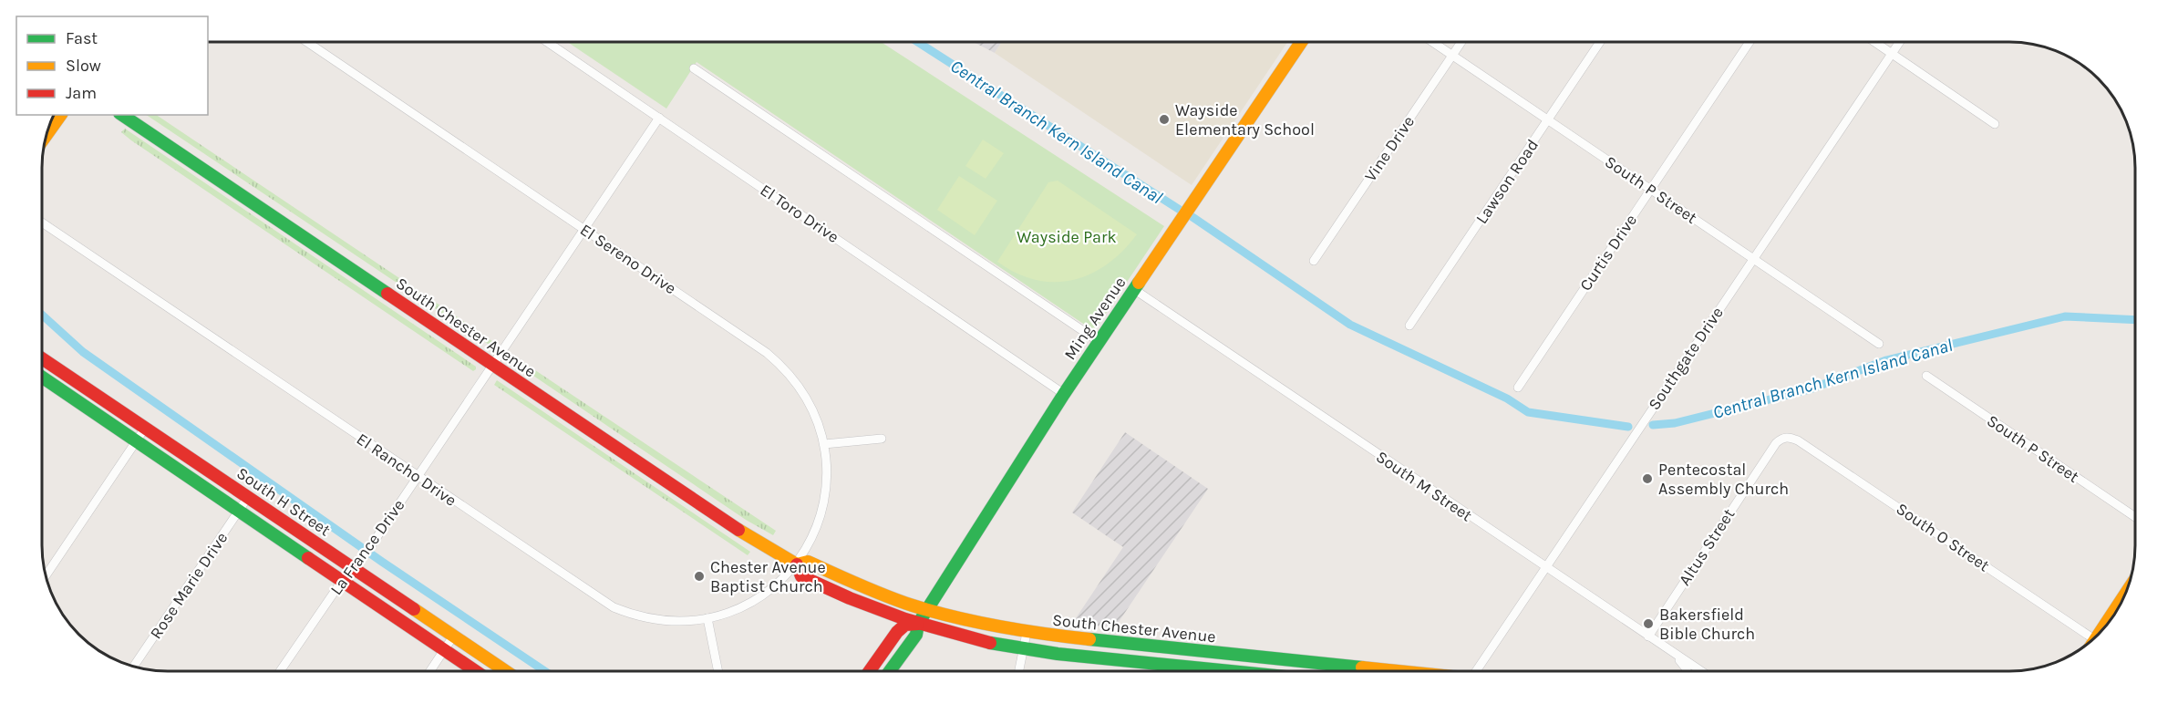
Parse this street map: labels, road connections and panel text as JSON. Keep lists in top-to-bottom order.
{
  "streets": {
    "main road": ["Ming Avenue", "South Chester Avenue", "South H Street"],
    "street": [
      "Vine Drive",
      "Lawson Road",
      "South P Street",
      "El Toro Drive",
      "Curtis Drive",
      "El Sereno Drive",
      "Southgate Drive",
      "El Rancho Drive",
      "South M Street",
      "South O Street",
      "La France Drive",
      "Altus Street",
      "Rose Marie Drive"
    ]
  },
  "crossings": [
    ["Vine Drive", "South P Street"],
    ["Lawson Road", "South P Street"],
    ["South P Street", "Curtis Drive"],
    ["South P Street", "Southgate Drive"],
    ["El Toro Drive", "Ming Avenue"],
    ["El Toro Drive", "La France Drive"],
    ["El Sereno Drive", "South Chester Avenue"],
    ["El Sereno Drive", "El Rancho Drive"],
    ["El Sereno Drive", "La France Drive"],
    ["Ming Avenue", "South Chester Avenue"],
    ["Ming Avenue", "South M Street"],
    ["South Chester Avenue", "El Rancho Drive"],
    ["South Chester Avenue", "La France Drive"],
    ["Southgate Drive", "South M Street"],
    ["El Rancho Drive", "La France Drive"],
    ["South M Street", "Altus Street"],
    ["South H Street", "La France Drive"],
    ["South H Street", "Rose Marie Drive"],
    ["South O Street", "Altus Street"]
  ],
  "water": ["Central Branch Kern Island Canal"],
  "parks": ["Wayside Park"],
  "places": [
    "Wayside Elementary School",
    "Pentecostal Assembly Church",
    "Chester Avenue Baptist Church",
    "Bakersfield Bible Church"
  ],
  "legend": ["Fast", "Slow", "Jam"]
}
